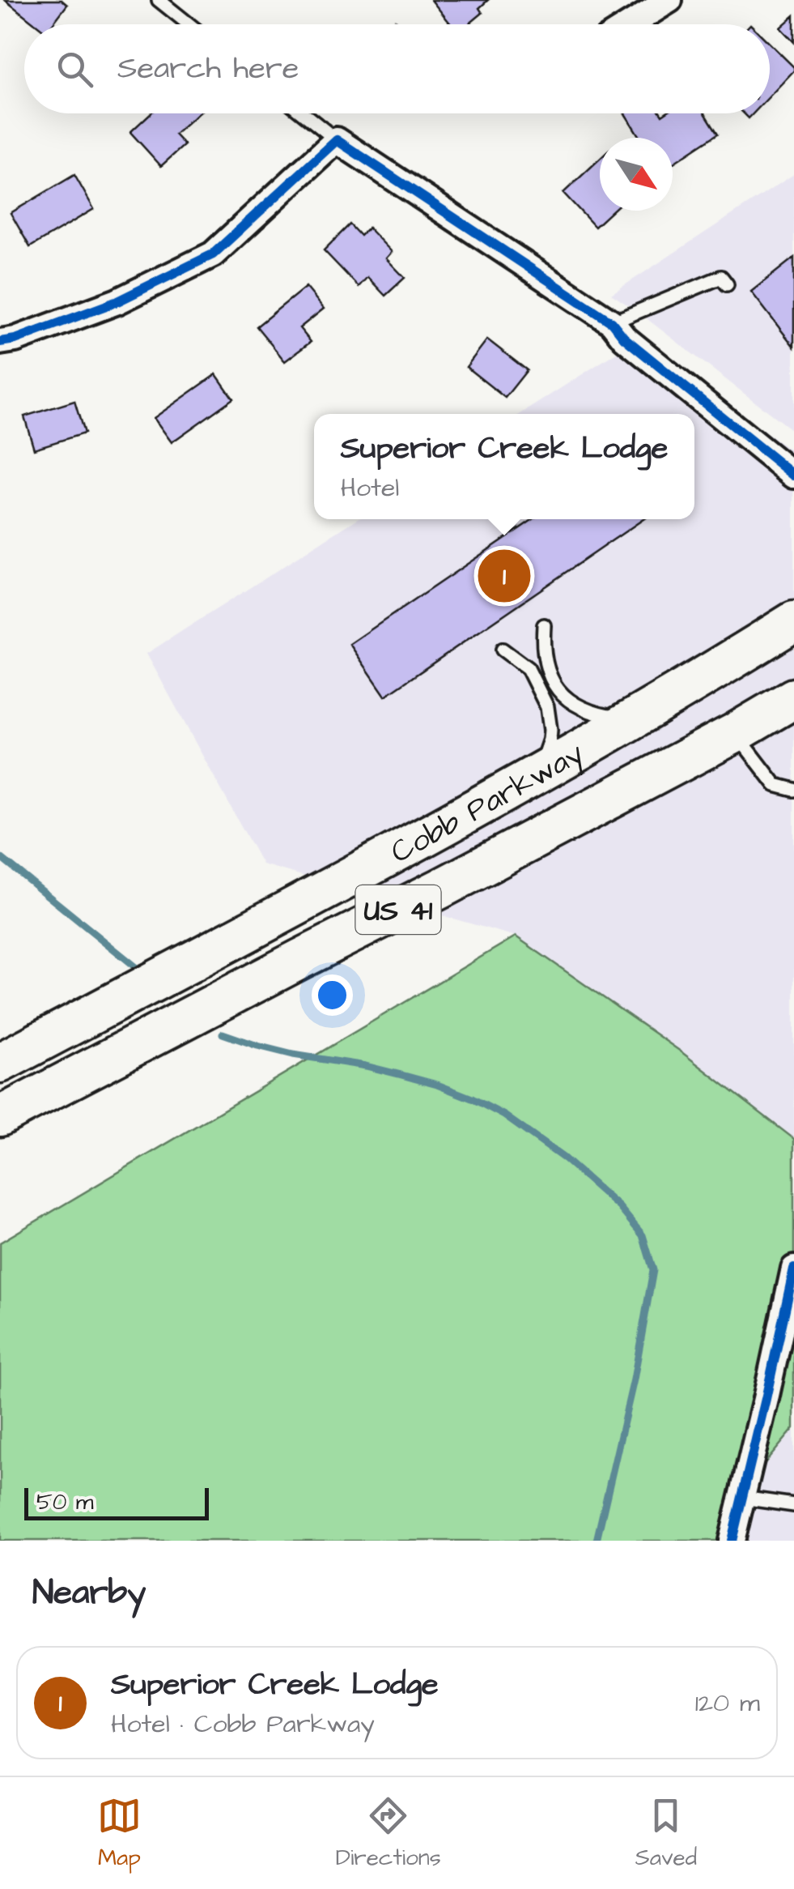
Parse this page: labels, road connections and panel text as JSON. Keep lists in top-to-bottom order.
{
  "streets": {
    "main road": ["Cobb Parkway", "US 41"]
  },
  "scale_bar": "50 m",
  "north": "bottom right",
  "page": {
    "search": "Search here",
    "popup": ["Superior Creek Lodge", "Hotel"],
    "pins": "1",
    "scale": "50 m",
    "heading": "Nearby",
    "list": [
      {
        "mark": "1",
        "name": "Superior Creek Lodge",
        "note": "Hotel · Cobb Parkway",
        "value": "120 m"
      }
    ],
    "nav": ["Map", "Directions", "Saved"]
  }
}
